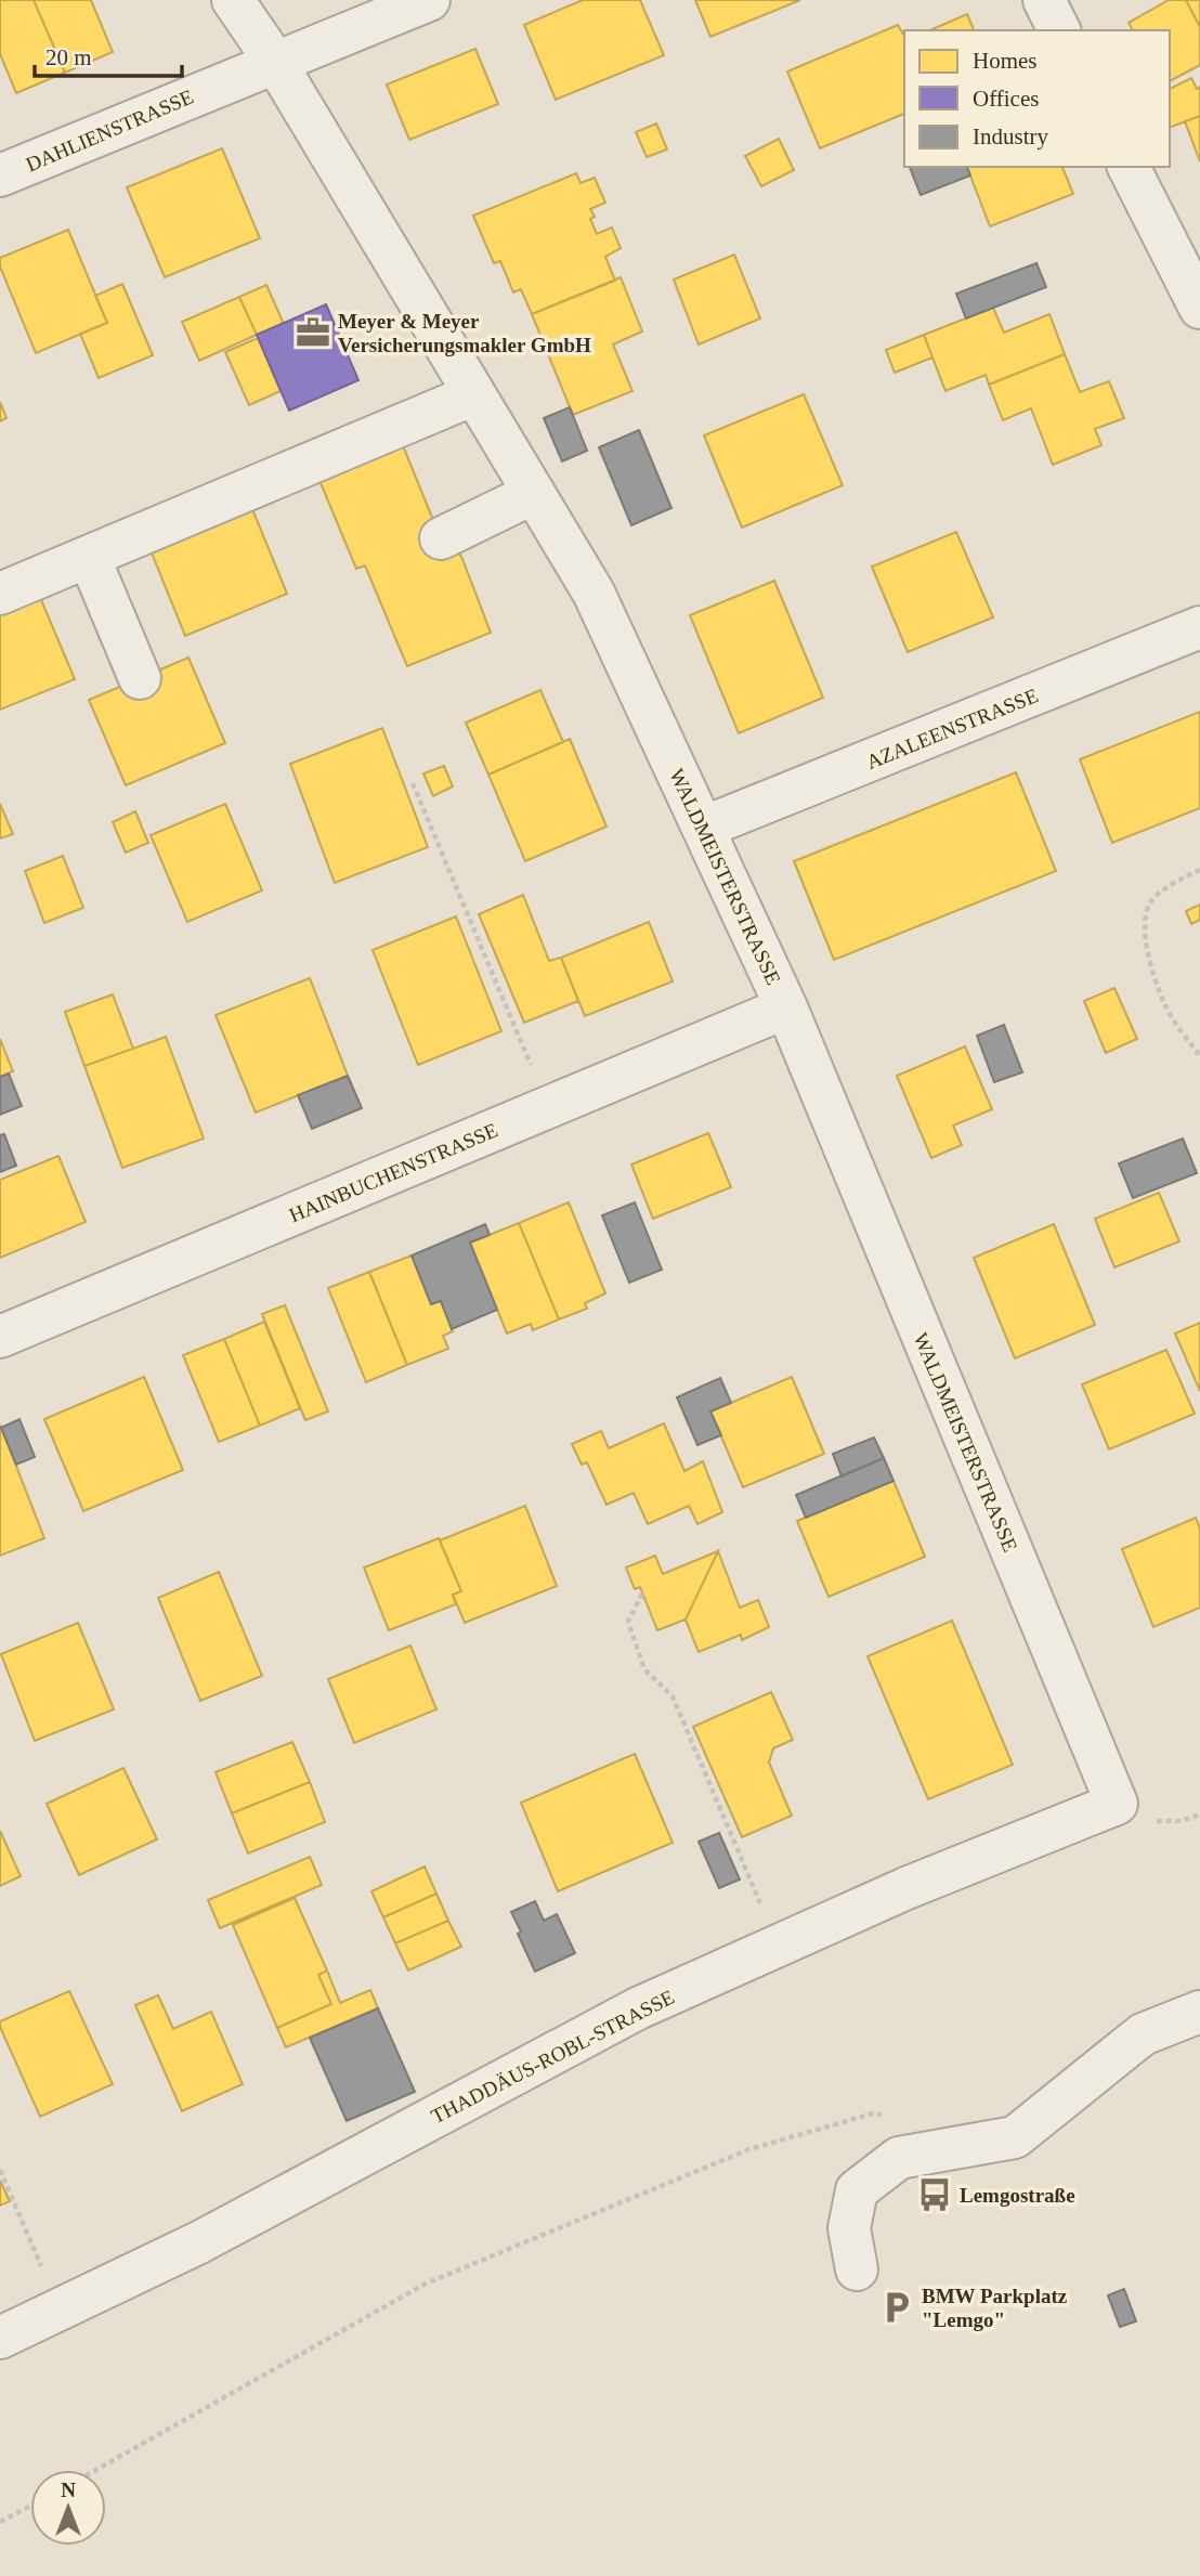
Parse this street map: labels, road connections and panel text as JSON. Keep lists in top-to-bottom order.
{
  "streets": {
    "street": [
      "DAHLIENSTRASSE",
      "AZALEENSTRASSE",
      "WALDMEISTERSTRASSE",
      "HAINBUCHENSTRASSE",
      "THADDÄUS-ROBL-STRASSE"
    ]
  },
  "crossings": [
    ["DAHLIENSTRASSE", "WALDMEISTERSTRASSE"],
    ["AZALEENSTRASSE", "WALDMEISTERSTRASSE"],
    ["WALDMEISTERSTRASSE", "HAINBUCHENSTRASSE"],
    ["WALDMEISTERSTRASSE", "THADDÄUS-ROBL-STRASSE"]
  ],
  "places": {
    "office": ["Meyer & Meyer Versicherungsmakler GmbH"],
    "bus stop": ["Lemgostraße"],
    "parking": ["BMW Parkplatz \"Lemgo\""]
  },
  "legend": ["Homes", "Offices", "Industry"],
  "scale_bar": "20 m",
  "north": "top"
}
